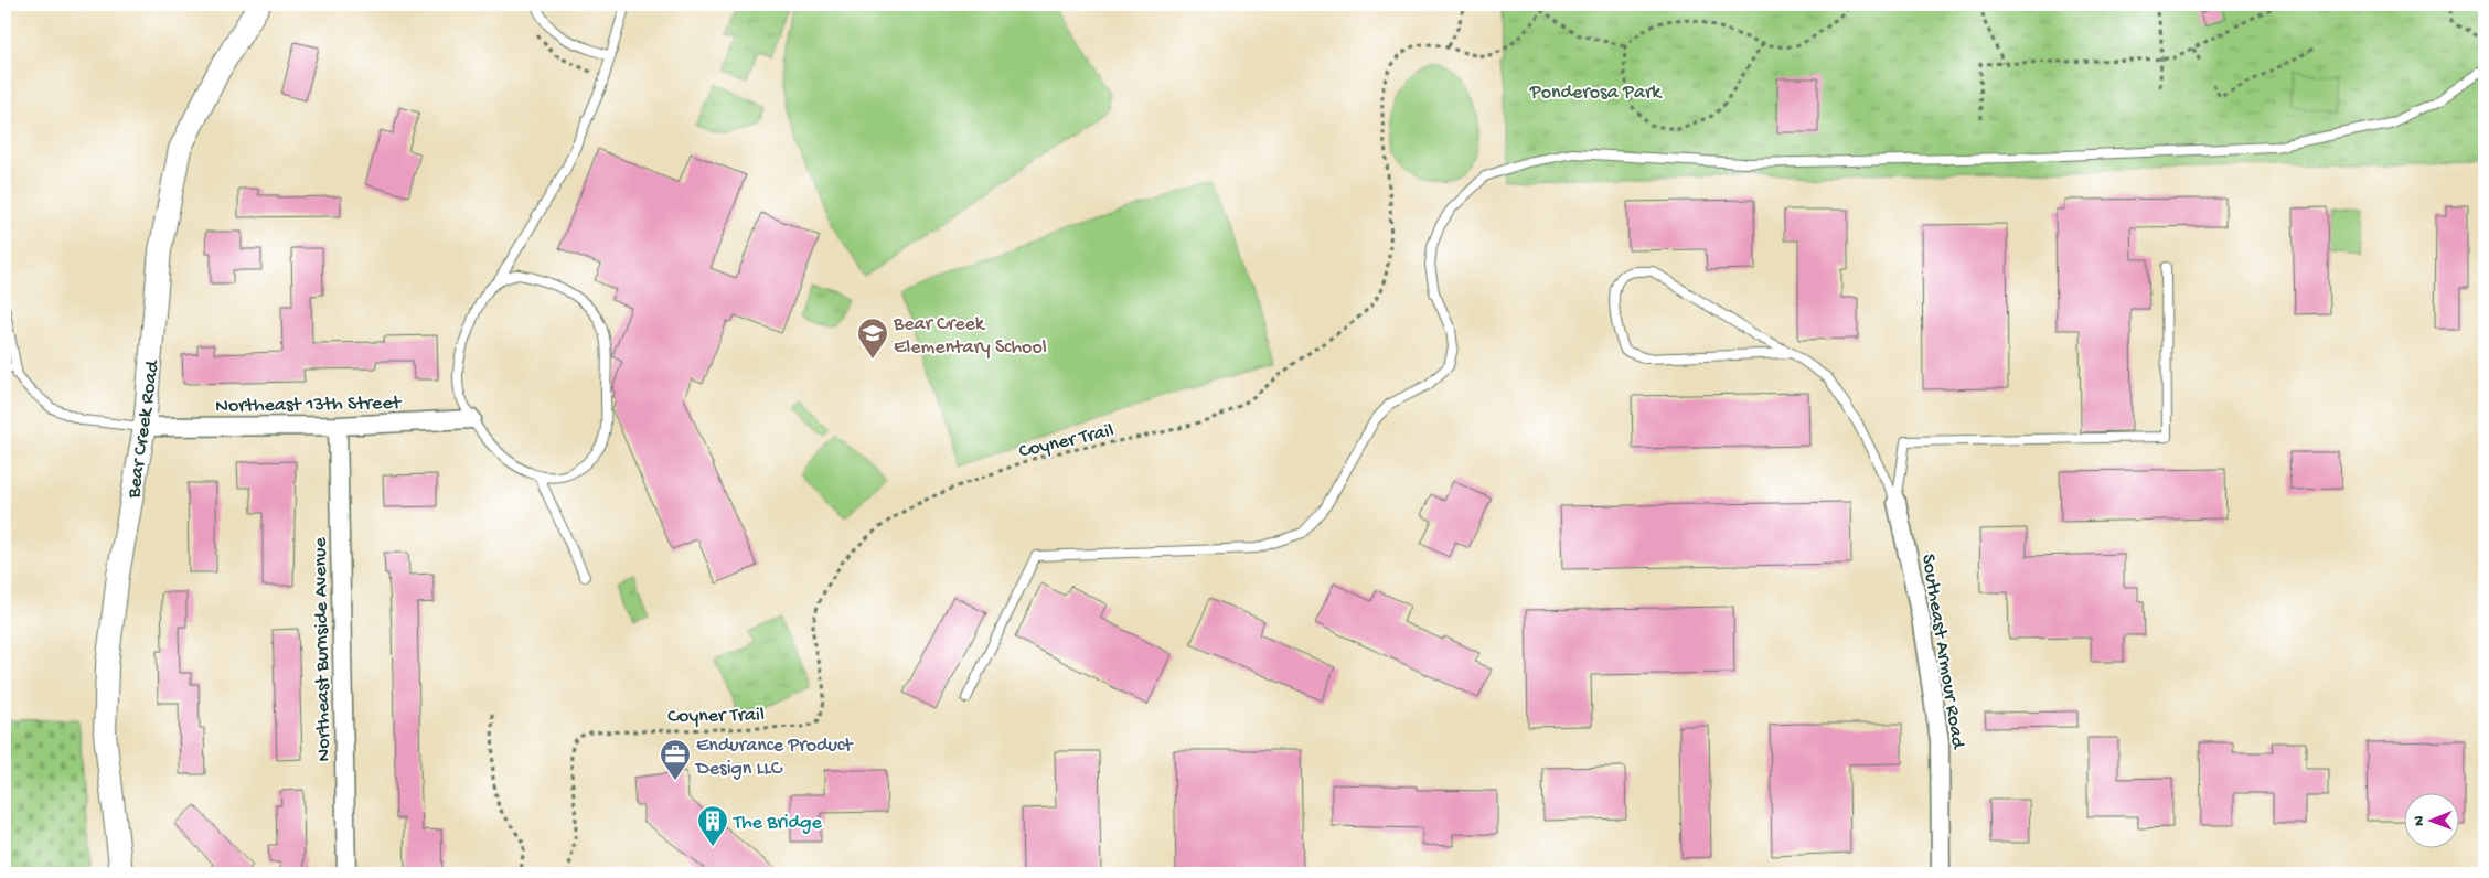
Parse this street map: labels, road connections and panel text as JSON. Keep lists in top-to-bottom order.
{
  "streets": {
    "street": [
      "Northeast 13th Street",
      "Bear Creek Road",
      "Northeast Burnside Avenue",
      "Southeast Armour Road"
    ],
    "path": ["Coyner Trail"]
  },
  "crossings": [
    ["Northeast 13th Street", "Bear Creek Road"],
    ["Northeast 13th Street", "Northeast Burnside Avenue"]
  ],
  "parks": ["Ponderosa Park"],
  "places": {
    "school or university": ["Bear Creek Elementary School"],
    "office": ["Endurance Product Design LLC"],
    "building": ["The Bridge"]
  },
  "north": "left"
}
